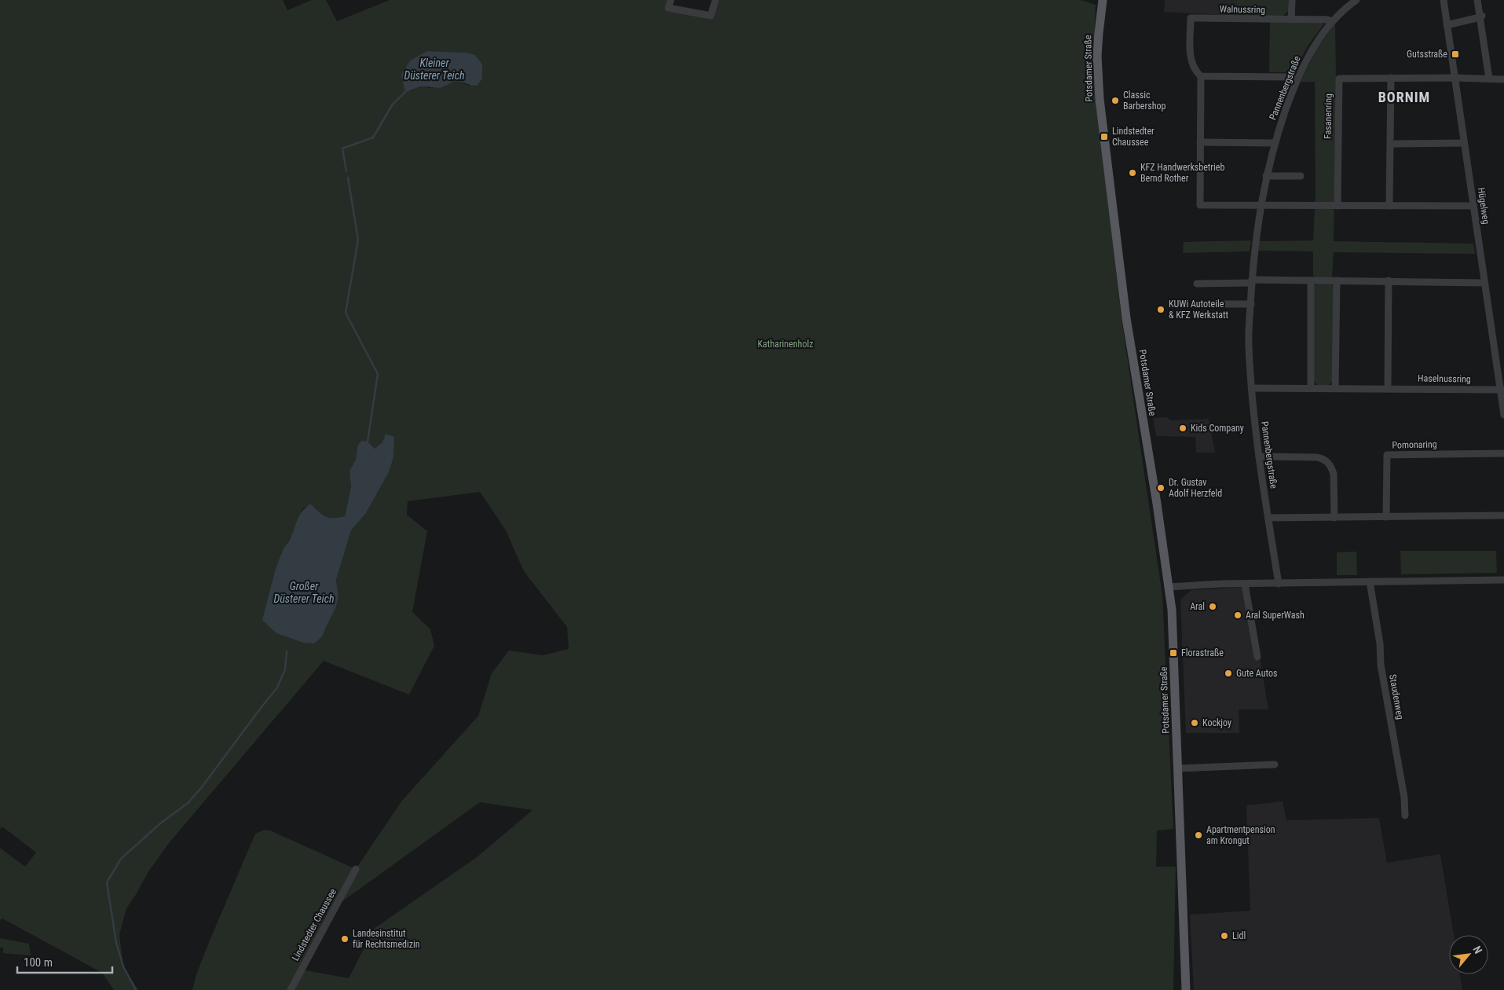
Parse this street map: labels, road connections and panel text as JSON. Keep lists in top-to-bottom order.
{
  "streets": {
    "main road": ["Potsdamer Straße"],
    "street": [
      "Walnussring",
      "Pannenbergstraße",
      "Fasanenring",
      "Hügelweg",
      "Haselnussring",
      "Pomonaring",
      "Staudenweg",
      "Lindstedter Chaussee"
    ]
  },
  "crossings": [
    ["Walnussring", "Pannenbergstraße"],
    ["Pannenbergstraße", "Haselnussring"],
    ["Fasanenring", "Hügelweg"],
    ["Hügelweg", "Haselnussring"]
  ],
  "districts": ["BORNIM"],
  "water": ["Kleiner Düsterer Teich", "Großer Düsterer Teich"],
  "parks": ["Katharinenholz"],
  "places": {
    "transit": ["Gutsstraße", "Lindstedter Chaussee", "Florastraße"],
    "other": [
      "Classic Barbershop",
      "KFZ Handwerksbetrieb Bernd Rother",
      "KUWi Autoteile & KFZ Werkstatt",
      "Kids Company",
      "Dr. Gustav Adolf Herzfeld",
      "Aral",
      "Aral SuperWash",
      "Gute Autos",
      "Kockjoy",
      "Apartmentpension am Krongut",
      "Lidl",
      "Landesinstitut für Rechtsmedizin"
    ]
  },
  "scale_bar": "100 m",
  "north": "top right"
}
